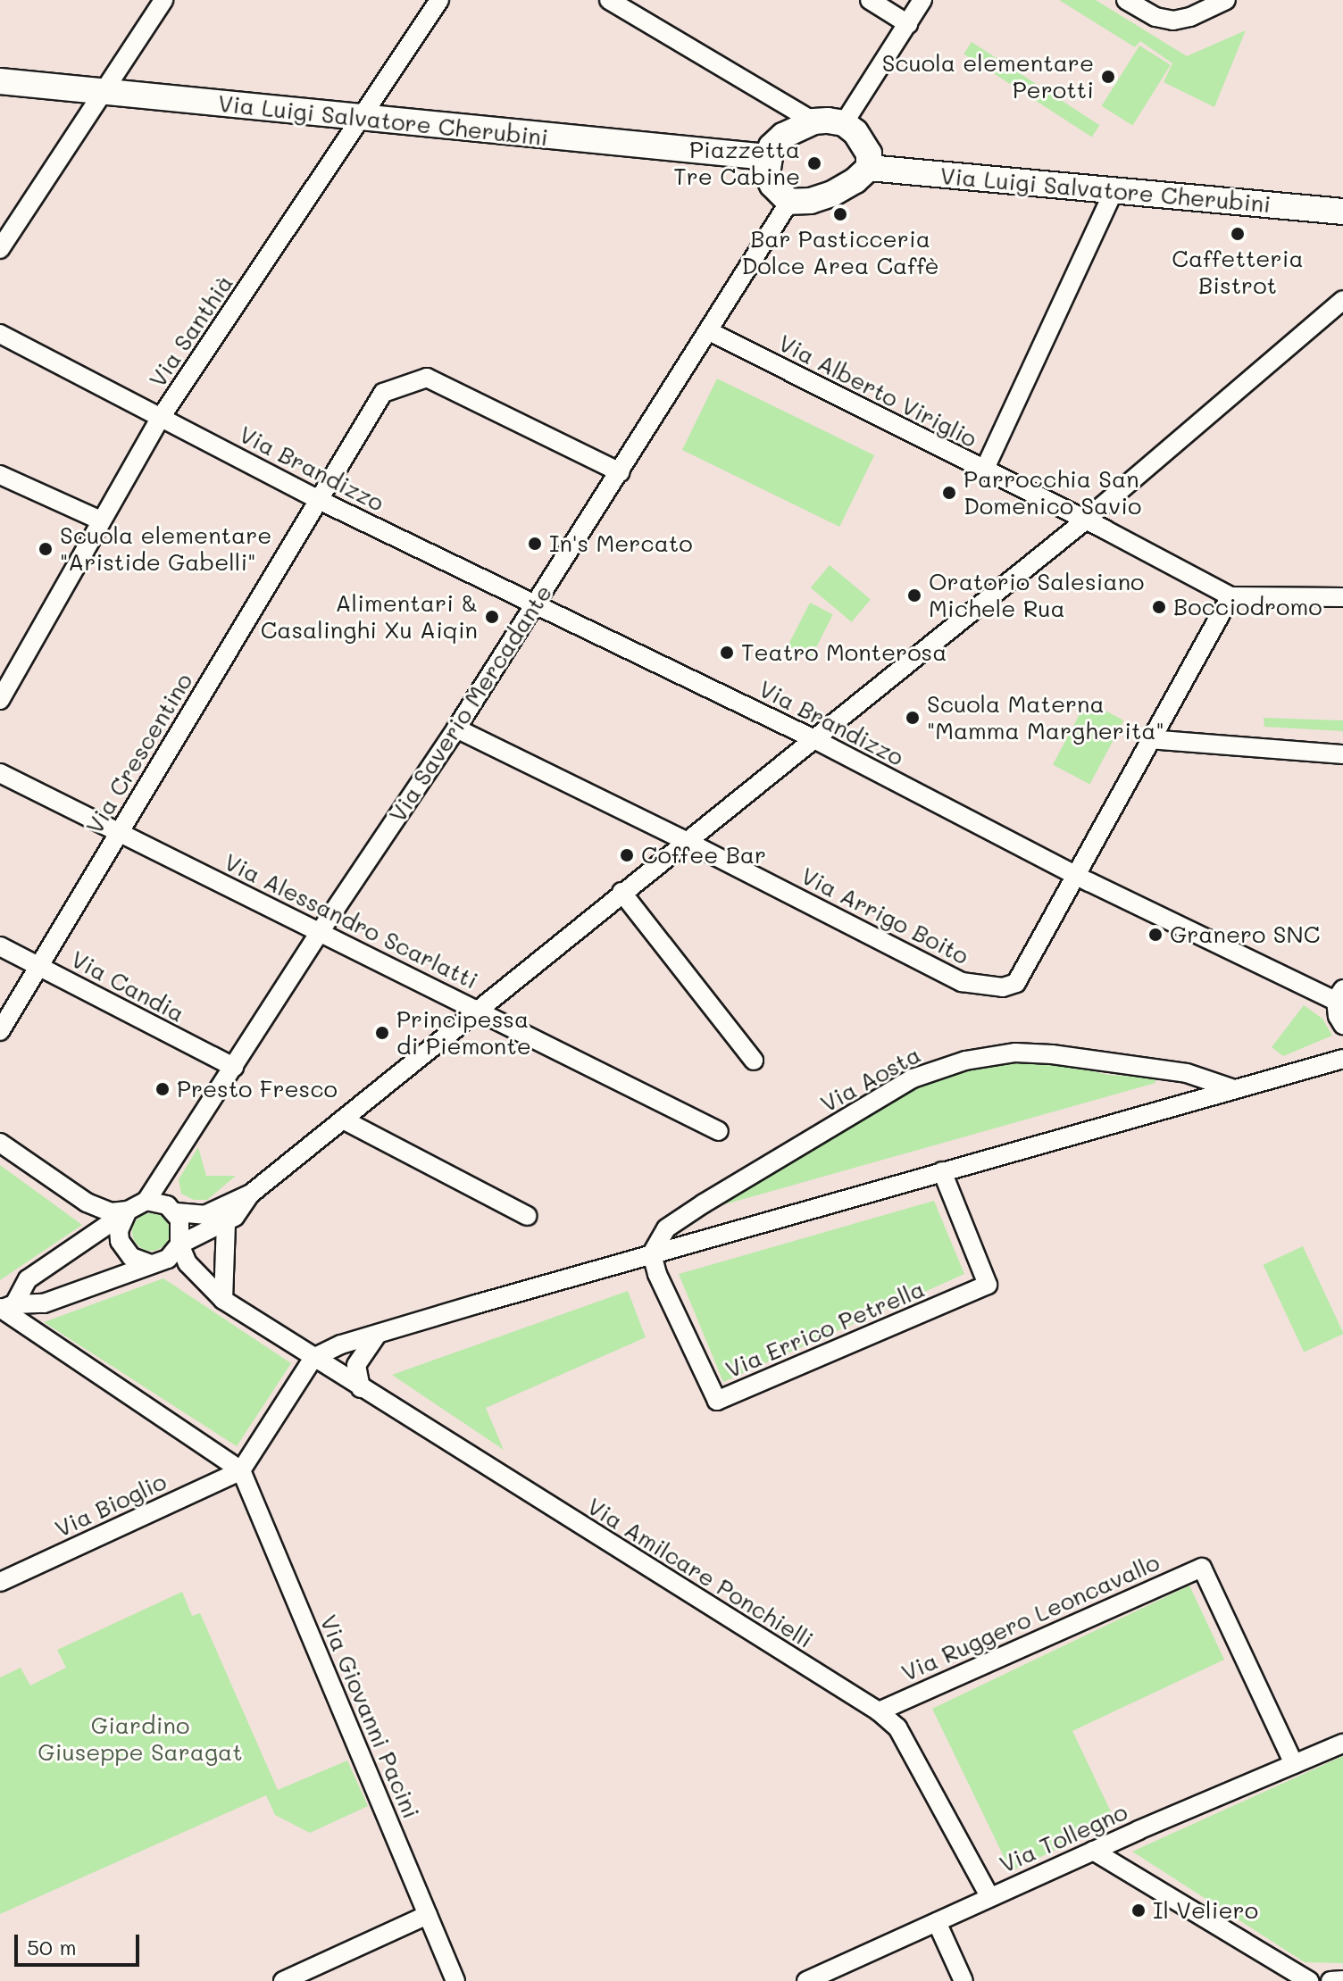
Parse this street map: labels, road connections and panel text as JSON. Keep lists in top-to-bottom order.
{
  "streets": {
    "street": [
      "Via Luigi Salvatore Cherubini",
      "Via Santhià",
      "Via Alberto Viriglio",
      "Via Brandizzo",
      "Via Saverio Mercadante",
      "Via Crescentino",
      "Via Arrigo Boito",
      "Via Alessandro Scarlatti",
      "Via Candia",
      "Via Aosta",
      "Via Errico Petrella",
      "Via Bioglio",
      "Via Amilcare Ponchielli",
      "Via Ruggero Leoncavallo",
      "Via Giovanni Pacini",
      "Via Tollegno"
    ]
  },
  "crossings": [
    ["Via Luigi Salvatore Cherubini", "Via Santhià"],
    ["Via Luigi Salvatore Cherubini", "Via Saverio Mercadante"],
    ["Via Santhià", "Via Brandizzo"],
    ["Via Alberto Viriglio", "Via Saverio Mercadante"],
    ["Via Alberto Viriglio", "Via Arrigo Boito"],
    ["Via Brandizzo", "Via Saverio Mercadante"],
    ["Via Brandizzo", "Via Crescentino"],
    ["Via Brandizzo", "Via Arrigo Boito"],
    ["Via Saverio Mercadante", "Via Crescentino"],
    ["Via Saverio Mercadante", "Via Arrigo Boito"],
    ["Via Saverio Mercadante", "Via Alessandro Scarlatti"],
    ["Via Saverio Mercadante", "Via Candia"],
    ["Via Saverio Mercadante", "Via Amilcare Ponchielli"],
    ["Via Crescentino", "Via Alessandro Scarlatti"],
    ["Via Crescentino", "Via Candia"],
    ["Via Aosta", "Via Errico Petrella"],
    ["Via Bioglio", "Via Giovanni Pacini"],
    ["Via Amilcare Ponchielli", "Via Ruggero Leoncavallo"],
    ["Via Amilcare Ponchielli", "Via Tollegno"],
    ["Via Ruggero Leoncavallo", "Via Tollegno"]
  ],
  "parks": ["Giardino Giuseppe Saragat"],
  "places": [
    "Scuola elementare Perotti",
    "Piazzetta Tre Cabine",
    "Bar Pasticceria Dolce Area Caffè",
    "Caffetteria Bistrot",
    "Parrocchia San Domenico Savio",
    "In's Mercato",
    "Scuola elementare \"Aristide Gabelli\"",
    "Oratorio Salesiano Michele Rua",
    "Bocciodromo",
    "Alimentari & Casalinghi Xu Aiqin",
    "Teatro Monterosa",
    "Scuola Materna \"Mamma Margherita\"",
    "Coffee Bar",
    "Granero SNC",
    "Principessa di Piemonte",
    "Presto Fresco",
    "Il Veliero"
  ],
  "scale_bar": "50 m"
}
